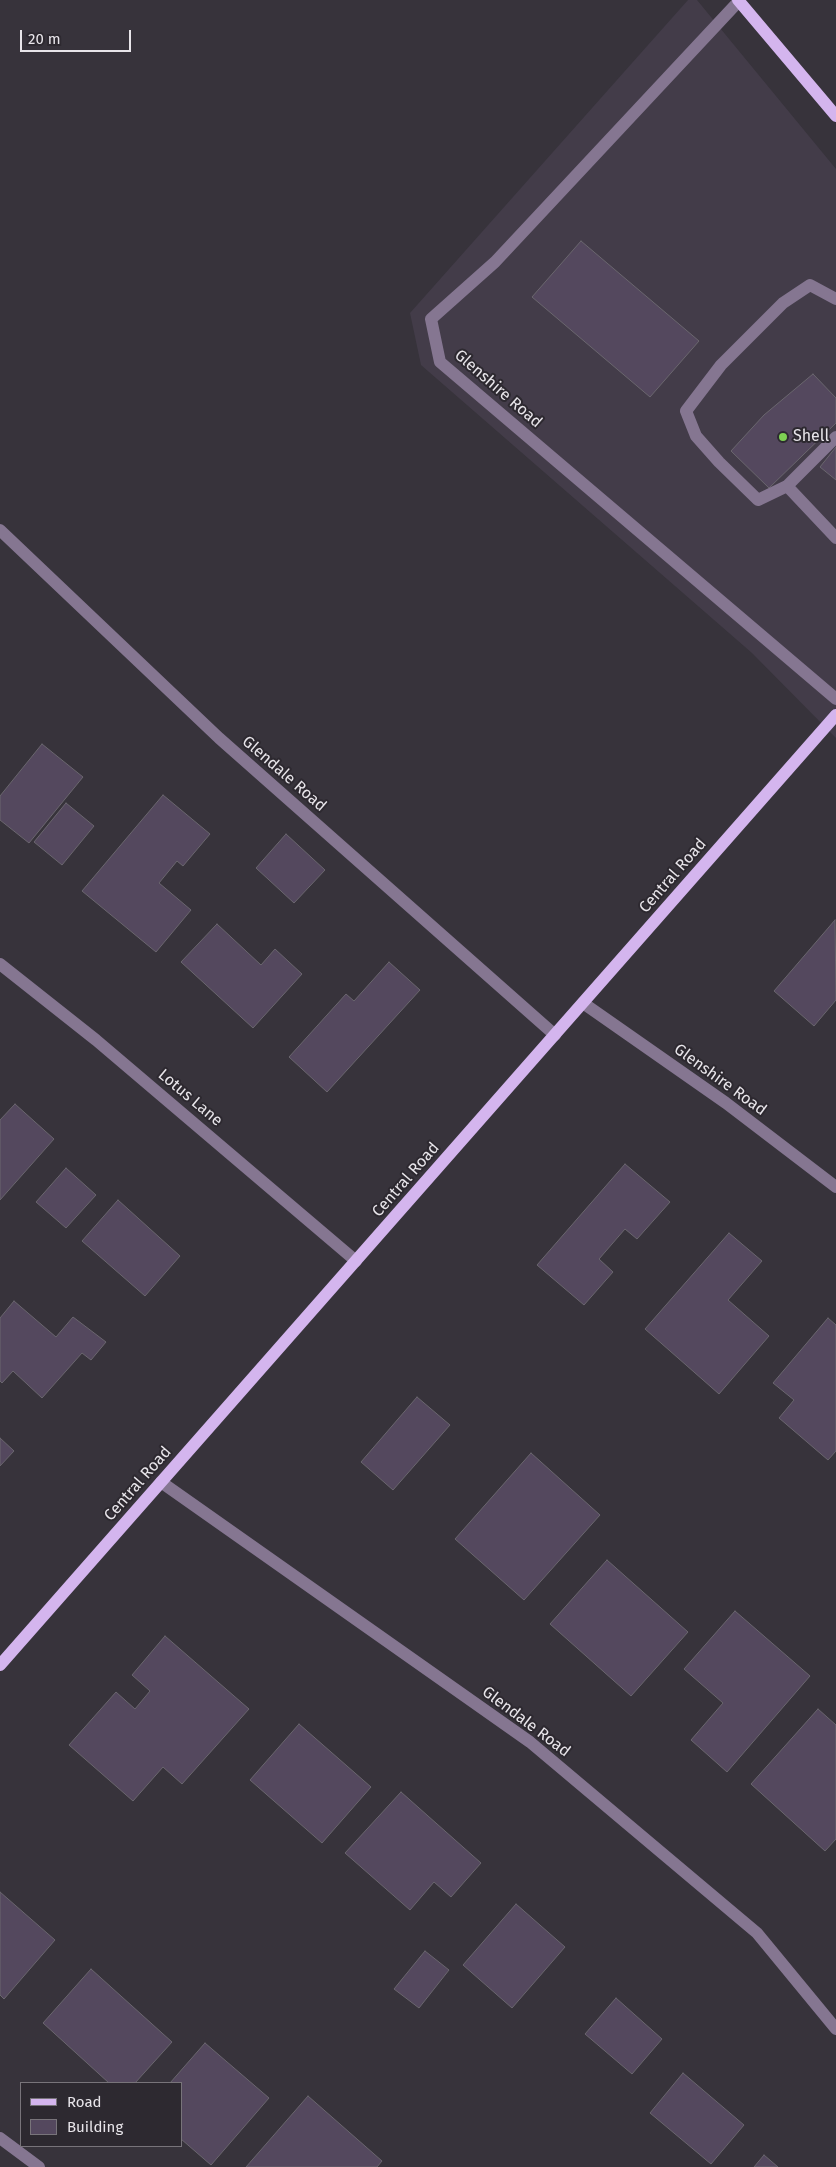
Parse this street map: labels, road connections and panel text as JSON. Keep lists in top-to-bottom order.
{
  "streets": {
    "main road": ["Central Road"],
    "street": ["Glenshire Road", "Glendale Road", "Lotus Lane"]
  },
  "crossings": [
    ["Glenshire Road", "Central Road"],
    ["Glendale Road", "Central Road"],
    ["Central Road", "Lotus Lane"]
  ],
  "places": ["Shell"],
  "legend": ["Road", "Building"],
  "scale_bar": "20 m"
}
